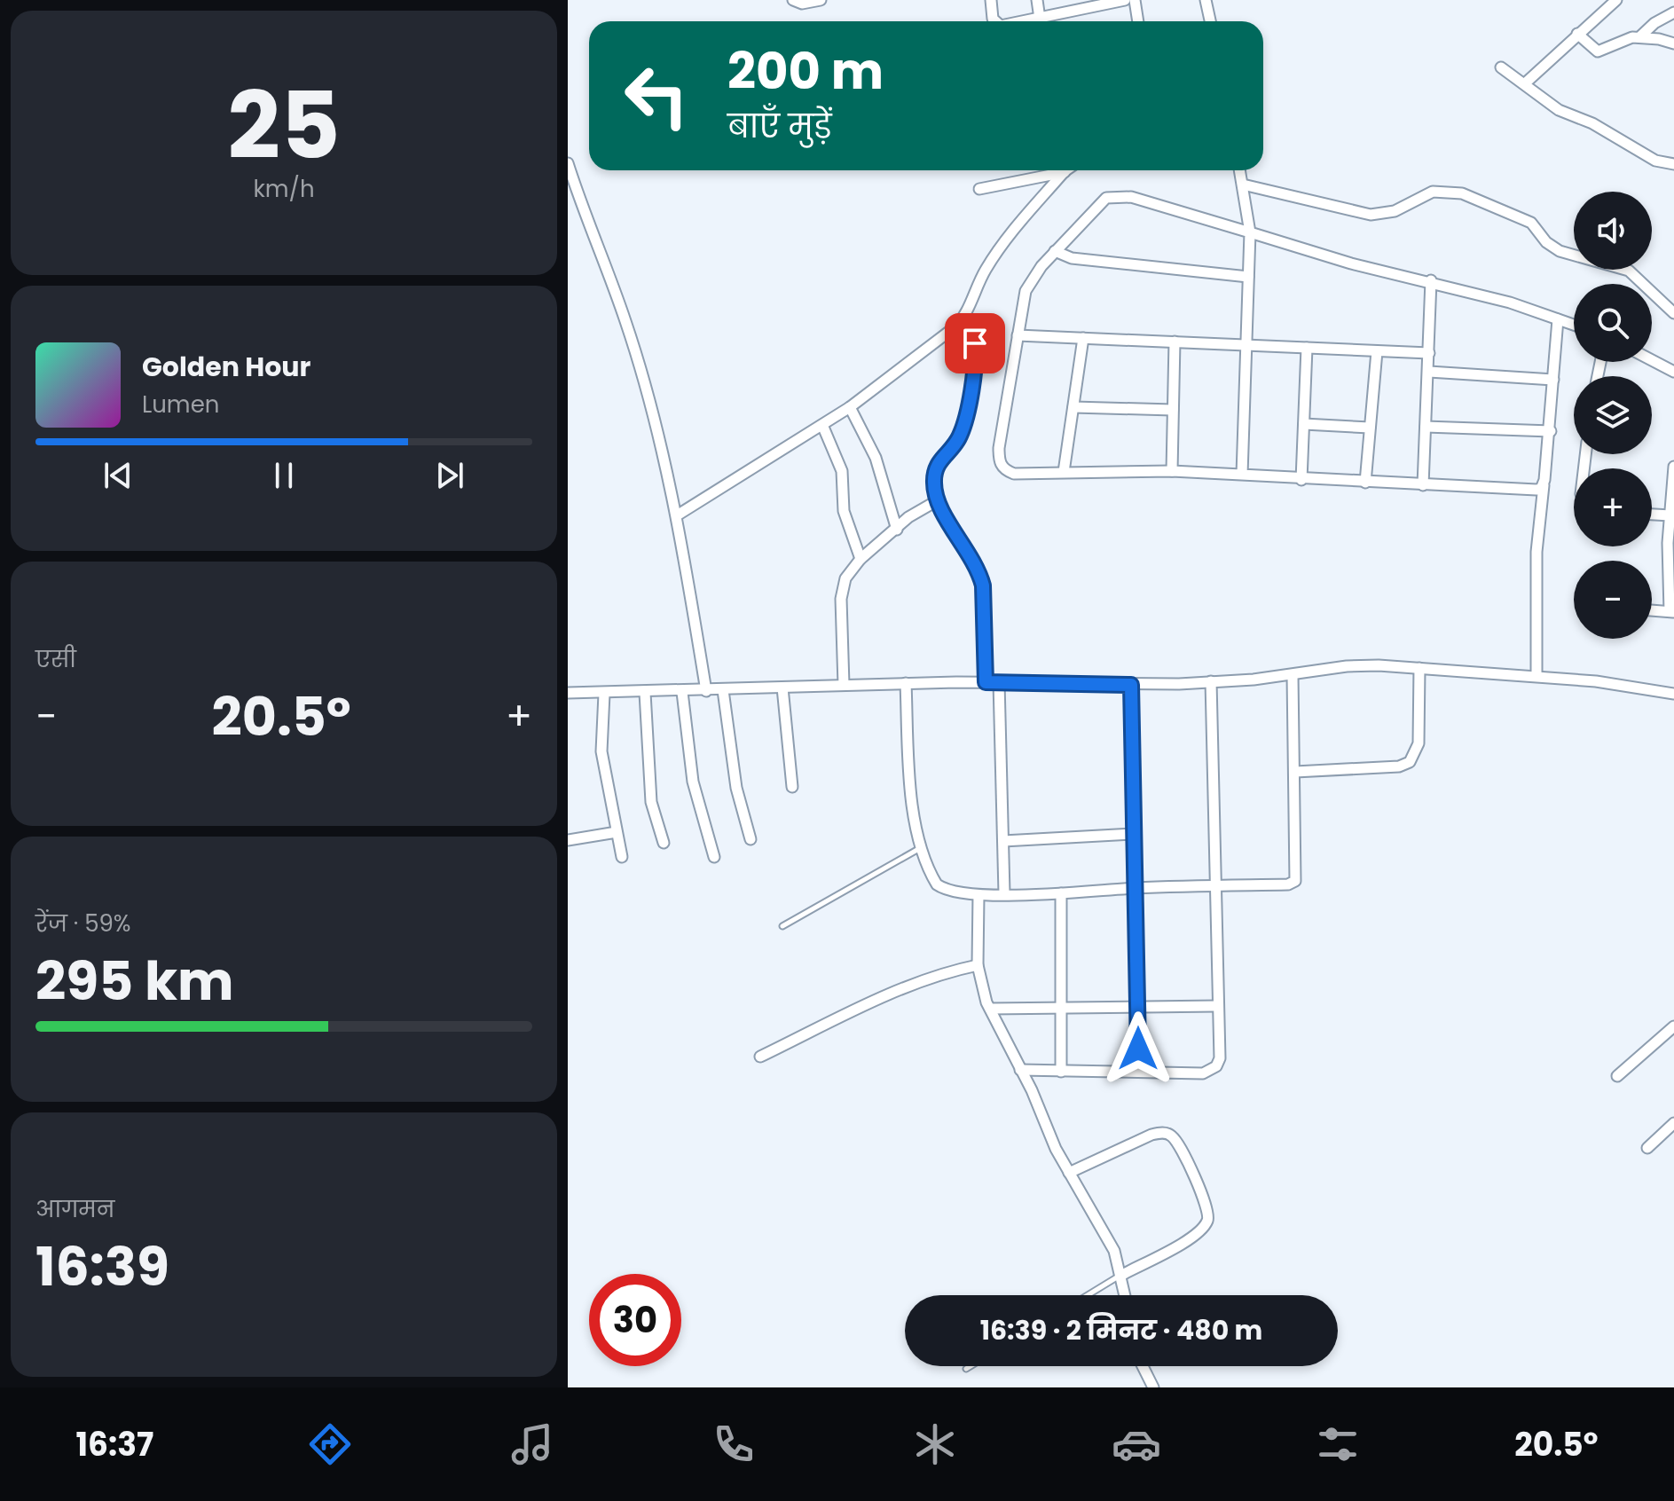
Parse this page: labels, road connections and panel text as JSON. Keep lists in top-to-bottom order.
{
  "page": {
    "tile": [
      ["25", "km/h"],
      "एसी",
      ["रेंज · 59%", "295 km"],
      ["आगमन", "16:39"]
    ],
    "turn": ["200 m", "बाएँ मुड़ें"],
    "map_buttons": ["+", "−"],
    "song": ["Golden Hour", "Lumen"],
    "heat": ["−", "20.5°", "+"],
    "limit": "30",
    "trip": "16:39 · 2 मिनट · 480 m",
    "tabs": ["16:37", "20.5°"]
  }
}
